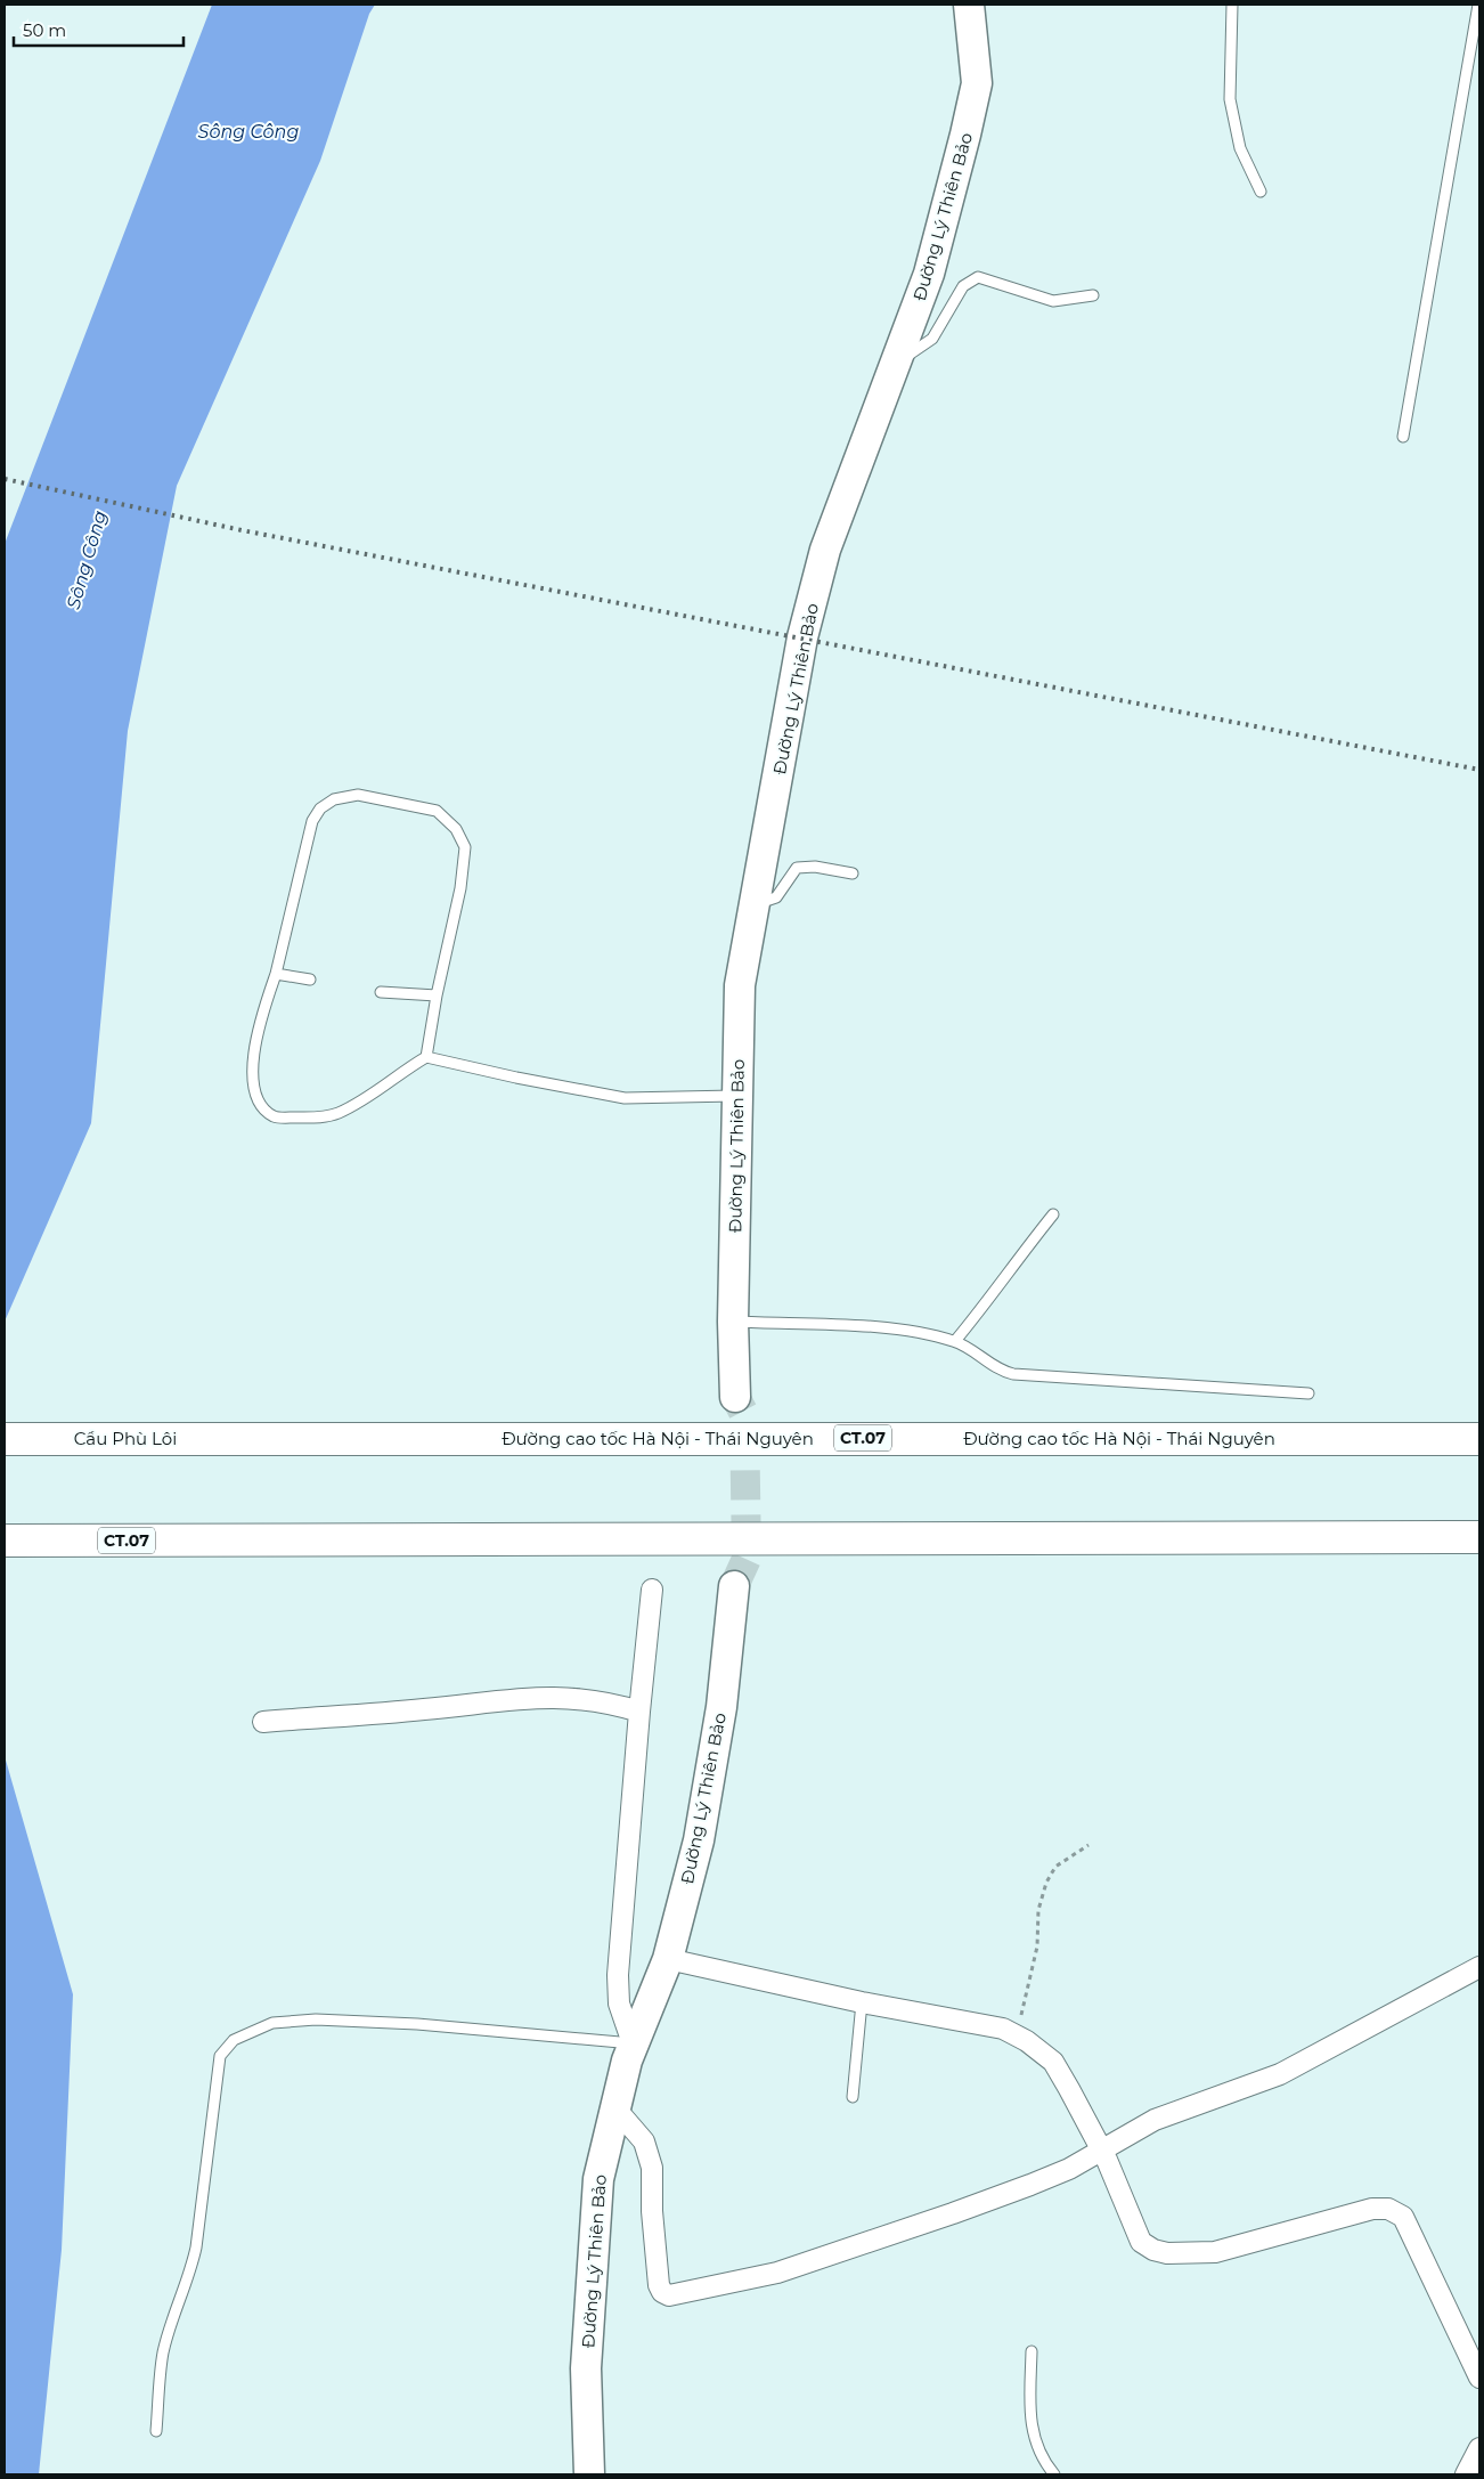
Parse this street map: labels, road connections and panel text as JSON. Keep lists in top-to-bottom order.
{
  "streets": {
    "highway": ["Cầu Phù Lôi", "Đường cao tốc Hà Nội - Thái Nguyên", "CT.07"],
    "main road": ["Đường Lý Thiên Bảo"]
  },
  "crossings": [
    ["Cầu Phù Lôi", "Đường cao tốc Hà Nội - Thái Nguyên"]
  ],
  "water": ["Sông Công"],
  "scale_bar": "50 m"
}
